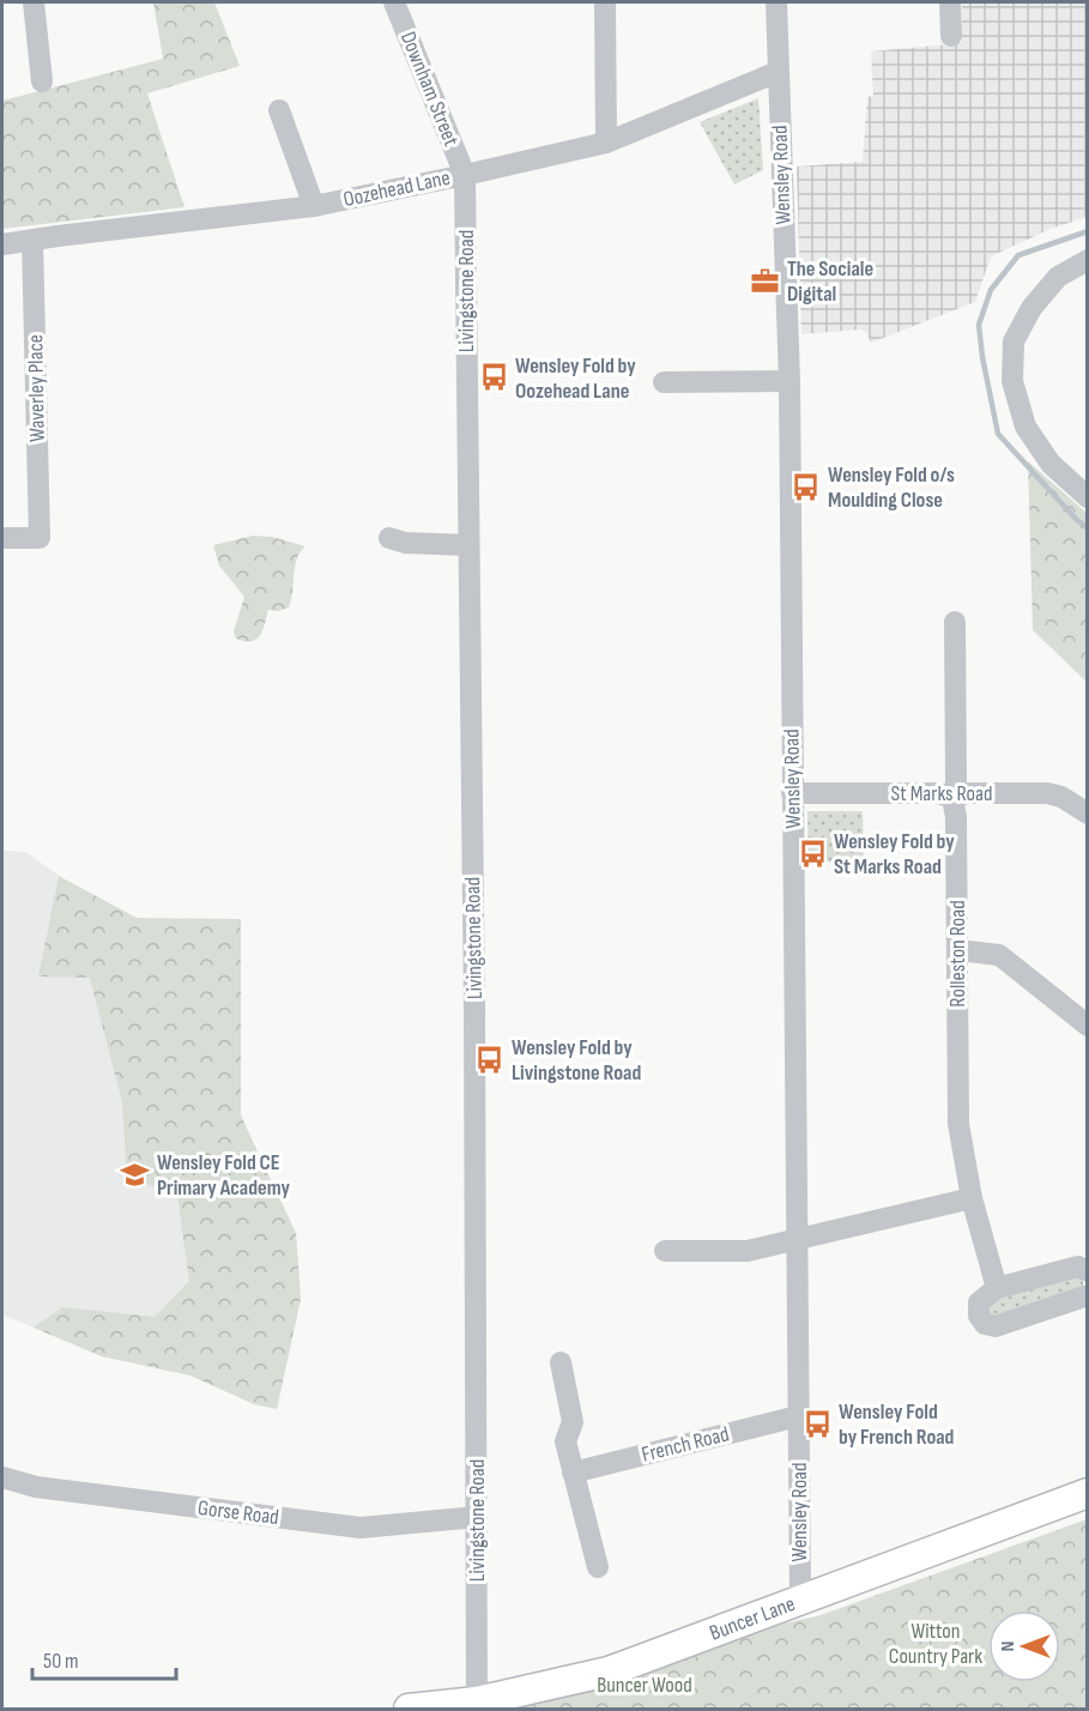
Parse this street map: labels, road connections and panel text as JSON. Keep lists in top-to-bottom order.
{
  "streets": {
    "main road": ["Buncer Lane"],
    "street": [
      "Downham Street",
      "Wensley Road",
      "Oozehead Lane",
      "Livingstone Road",
      "Waverley Place",
      "St Marks Road",
      "Rolleston Road",
      "French Road",
      "Gorse Road"
    ]
  },
  "crossings": [
    ["Downham Street", "Oozehead Lane"],
    ["Downham Street", "Livingstone Road"],
    ["Wensley Road", "Oozehead Lane"],
    ["Wensley Road", "St Marks Road"],
    ["Wensley Road", "French Road"],
    ["Wensley Road", "Buncer Lane"],
    ["Oozehead Lane", "Livingstone Road"],
    ["Oozehead Lane", "Waverley Place"],
    ["Livingstone Road", "Gorse Road"],
    ["Livingstone Road", "Buncer Lane"],
    ["St Marks Road", "Rolleston Road"]
  ],
  "parks": ["Witton Country Park", "Buncer Wood"],
  "places": {
    "office": ["The Sociale Digital"],
    "bus stop": [
      "Wensley Fold by Oozehead Lane",
      "Wensley Fold o/s Moulding Close",
      "Wensley Fold by St Marks Road",
      "Wensley Fold by Livingstone Road",
      "Wensley Fold by French Road"
    ],
    "school or university": ["Wensley Fold CE Primary Academy"]
  },
  "scale_bar": "50 m",
  "north": "left"
}
